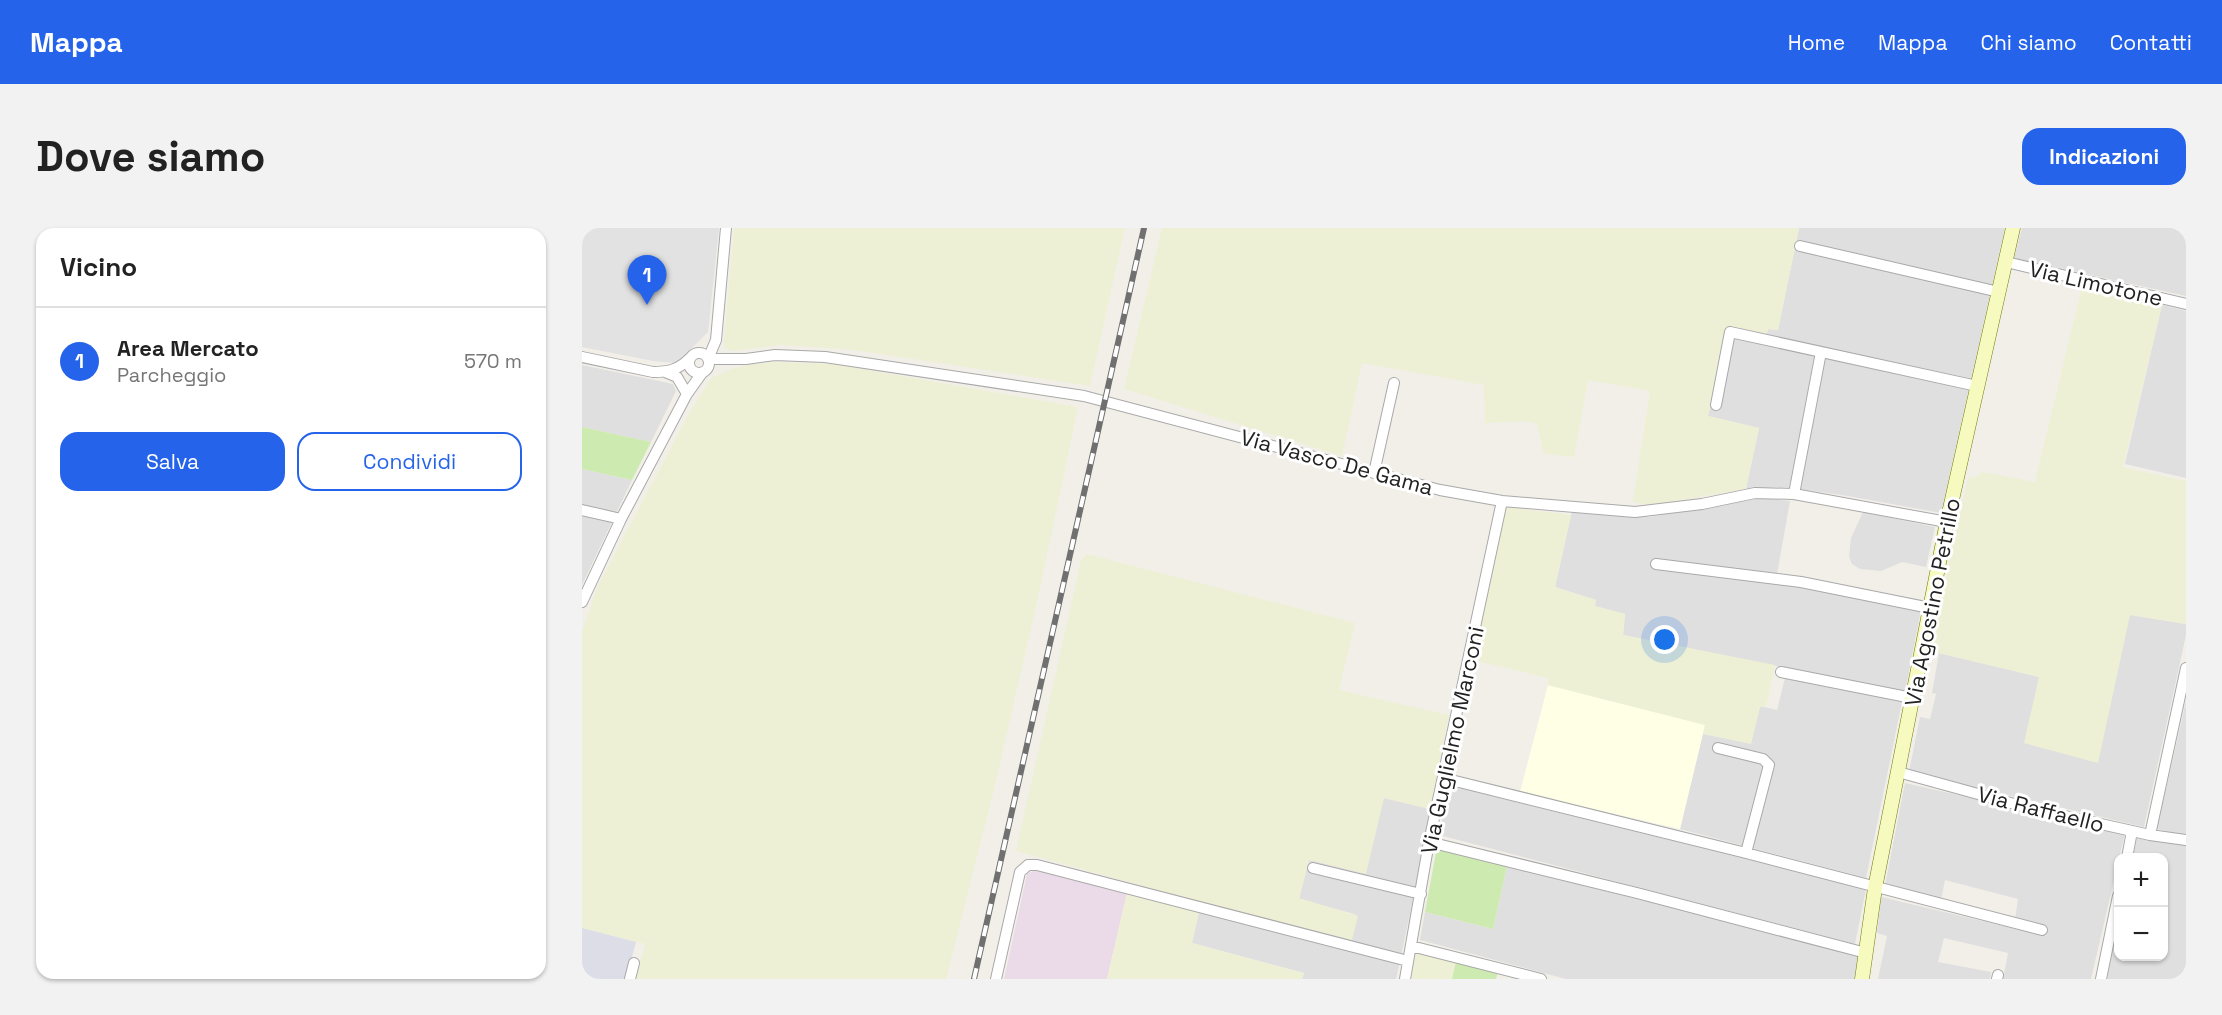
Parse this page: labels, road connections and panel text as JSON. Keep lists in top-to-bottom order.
{
  "streets": {
    "street": [
      "Via Limotone",
      "Via Vasco De Gama",
      "Via Agostino Petrillo",
      "Via Guglielmo Marconi",
      "Via Raffaello"
    ]
  },
  "crossings": [
    ["Via Limotone", "Via Agostino Petrillo"],
    ["Via Vasco De Gama", "Via Agostino Petrillo"],
    ["Via Vasco De Gama", "Via Guglielmo Marconi"],
    ["Via Agostino Petrillo", "Via Raffaello"]
  ],
  "page": {
    "header": "Mappa",
    "nav": [
      "Home",
      "Mappa",
      "Chi siamo",
      "Contatti"
    ],
    "buttons": [
      "Indicazioni",
      ["Salva", "Condividi"]
    ],
    "title": "Dove siamo",
    "heading": "Vicino",
    "pins": "1",
    "list": [
      {
        "mark": "1",
        "name": "Area Mercato",
        "note": "Parcheggio",
        "value": "570 m"
      }
    ],
    "map_buttons": ["+", "−"]
  }
}
